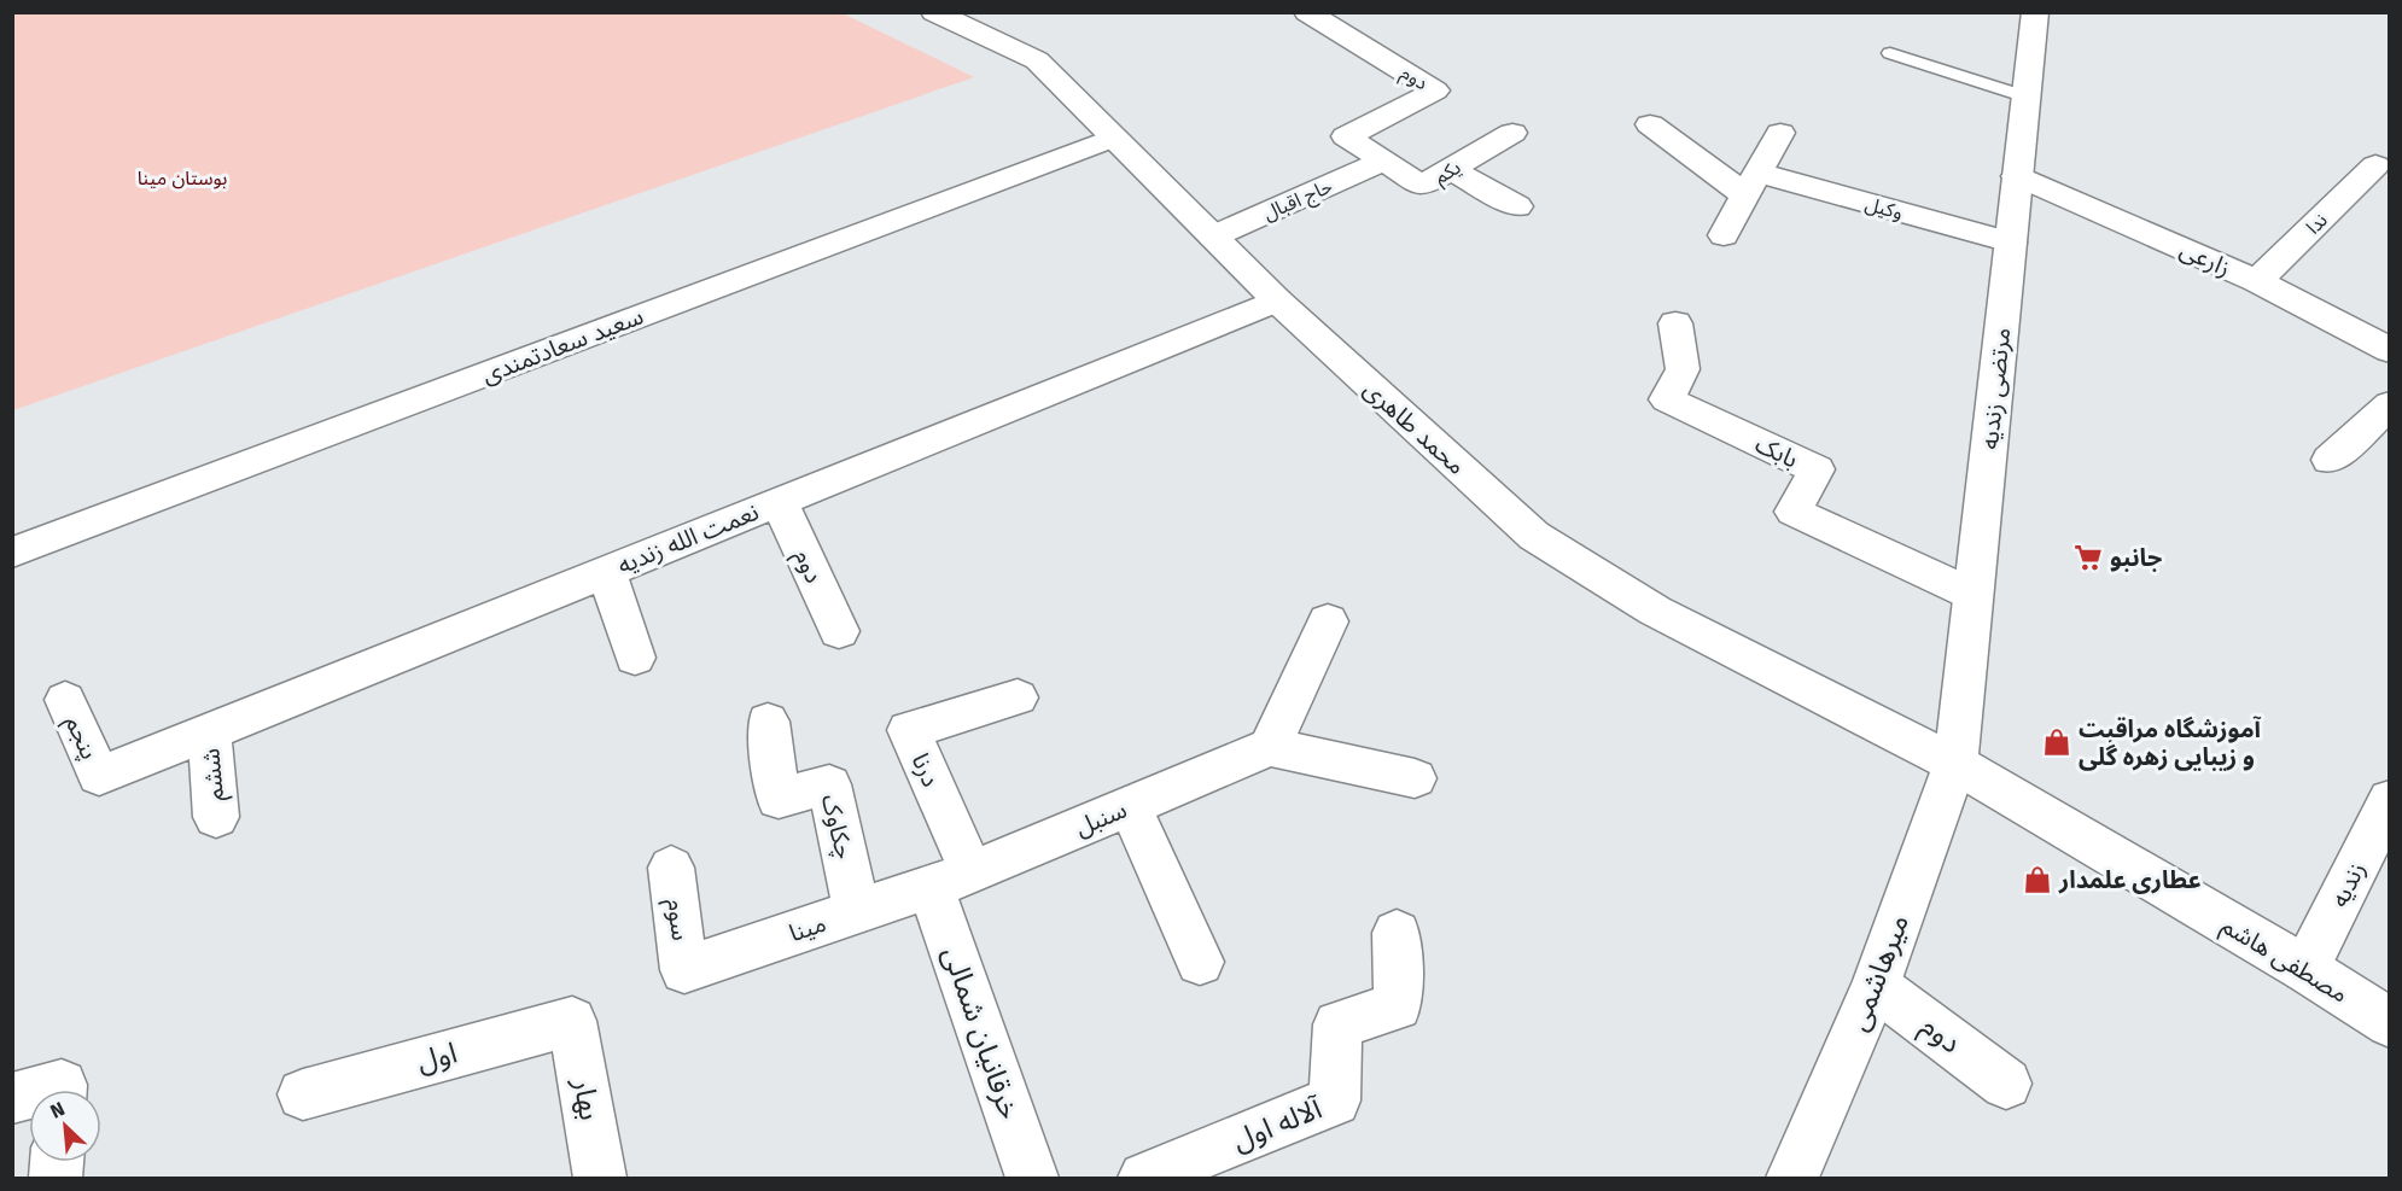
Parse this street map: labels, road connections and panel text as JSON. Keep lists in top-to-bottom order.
{
  "streets": {
    "street": [
      "دوم",
      "یکم",
      "حاج اقبال",
      "وکیل",
      "ندا",
      "زارعی",
      "سعید سعادتمندی",
      "مرتضی زندیه",
      "محمد طاهری",
      "بابک",
      "نعمت الله زندیه",
      "پنجم",
      "درنا",
      "ششم",
      "سنبل",
      "چکاوک",
      "زندیه",
      "سوم",
      "مینا",
      "مصطفی هاشم",
      "میرهاشمی",
      "خرقانیان شمالی",
      "اول",
      "بهار",
      "آلاله اول"
    ]
  },
  "crossings": [
    ["دوم", "یکم"],
    ["دوم", "حاج اقبال"],
    ["دوم", "نعمت الله زندیه"],
    ["دوم", "میرهاشمی"],
    ["یکم", "حاج اقبال"],
    ["حاج اقبال", "محمد طاهری"],
    ["وکیل", "مرتضی زندیه"],
    ["ندا", "زارعی"],
    ["زارعی", "مرتضی زندیه"],
    ["سعید سعادتمندی", "محمد طاهری"],
    ["مرتضی زندیه", "محمد طاهری"],
    ["مرتضی زندیه", "بابک"],
    ["مرتضی زندیه", "مصطفی هاشم"],
    ["مرتضی زندیه", "میرهاشمی"],
    ["محمد طاهری", "نعمت الله زندیه"],
    ["محمد طاهری", "مصطفی هاشم"],
    ["محمد طاهری", "میرهاشمی"],
    ["نعمت الله زندیه", "پنجم"],
    ["نعمت الله زندیه", "ششم"],
    ["درنا", "سنبل"],
    ["درنا", "مینا"],
    ["درنا", "خرقانیان شمالی"],
    ["سنبل", "مینا"],
    ["سنبل", "خرقانیان شمالی"],
    ["چکاوک", "مینا"],
    ["زندیه", "مصطفی هاشم"],
    ["سوم", "مینا"],
    ["مینا", "خرقانیان شمالی"],
    ["مصطفی هاشم", "میرهاشمی"],
    ["اول", "بهار"]
  ],
  "parks": ["بوستان مینا"],
  "places": {
    "supermarket": ["جانبو"],
    "shop": ["آموزشگاه مراقبت و زیبایی زهره گلی", "عطاری علمدار"]
  },
  "north": "top left"
}
